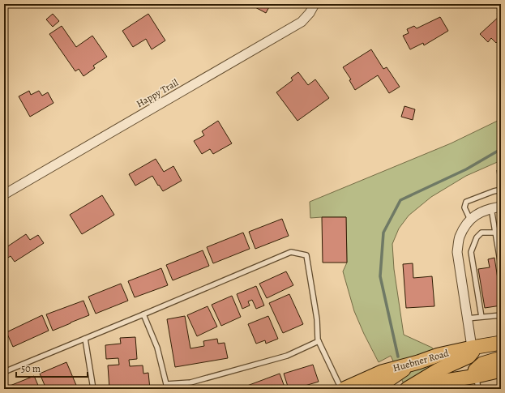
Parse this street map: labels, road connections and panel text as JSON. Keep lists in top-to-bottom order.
{
  "streets": {
    "main road": ["Huebner Road"],
    "street": ["Happy Trail"]
  },
  "scale_bar": "50 m"
}
